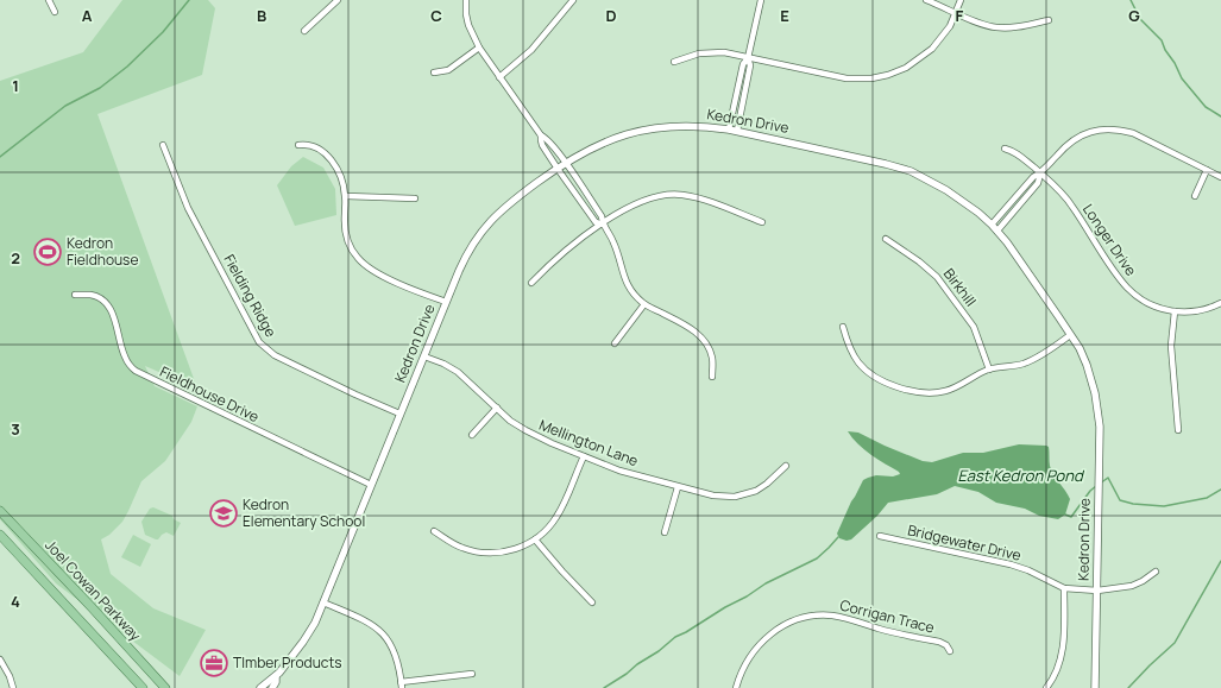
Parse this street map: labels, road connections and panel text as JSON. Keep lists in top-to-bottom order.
{
  "streets": {
    "main road": ["Joel Cowan Parkway"],
    "street": [
      "Kedron Drive",
      "Longer Drive",
      "Birkhill",
      "Fielding Ridge",
      "Fieldhouse Drive",
      "Mellington Lane",
      "Bridgewater Drive",
      "Corrigan Trace"
    ]
  },
  "crossings": [
    ["Kedron Drive", "Fielding Ridge"],
    ["Kedron Drive", "Fieldhouse Drive"],
    ["Kedron Drive", "Mellington Lane"],
    ["Kedron Drive", "Bridgewater Drive"]
  ],
  "water": ["East Kedron Pond"],
  "places": {
    "sports": ["Kedron Fieldhouse"],
    "school or university": ["Kedron Elementary School"],
    "office": ["TImber Products"]
  },
  "grid": {
    "columns": [
      "A",
      "B",
      "C",
      "D",
      "E",
      "F",
      "G"
    ],
    "rows": [
      "1",
      "2",
      "3",
      "4"
    ]
  }
}
